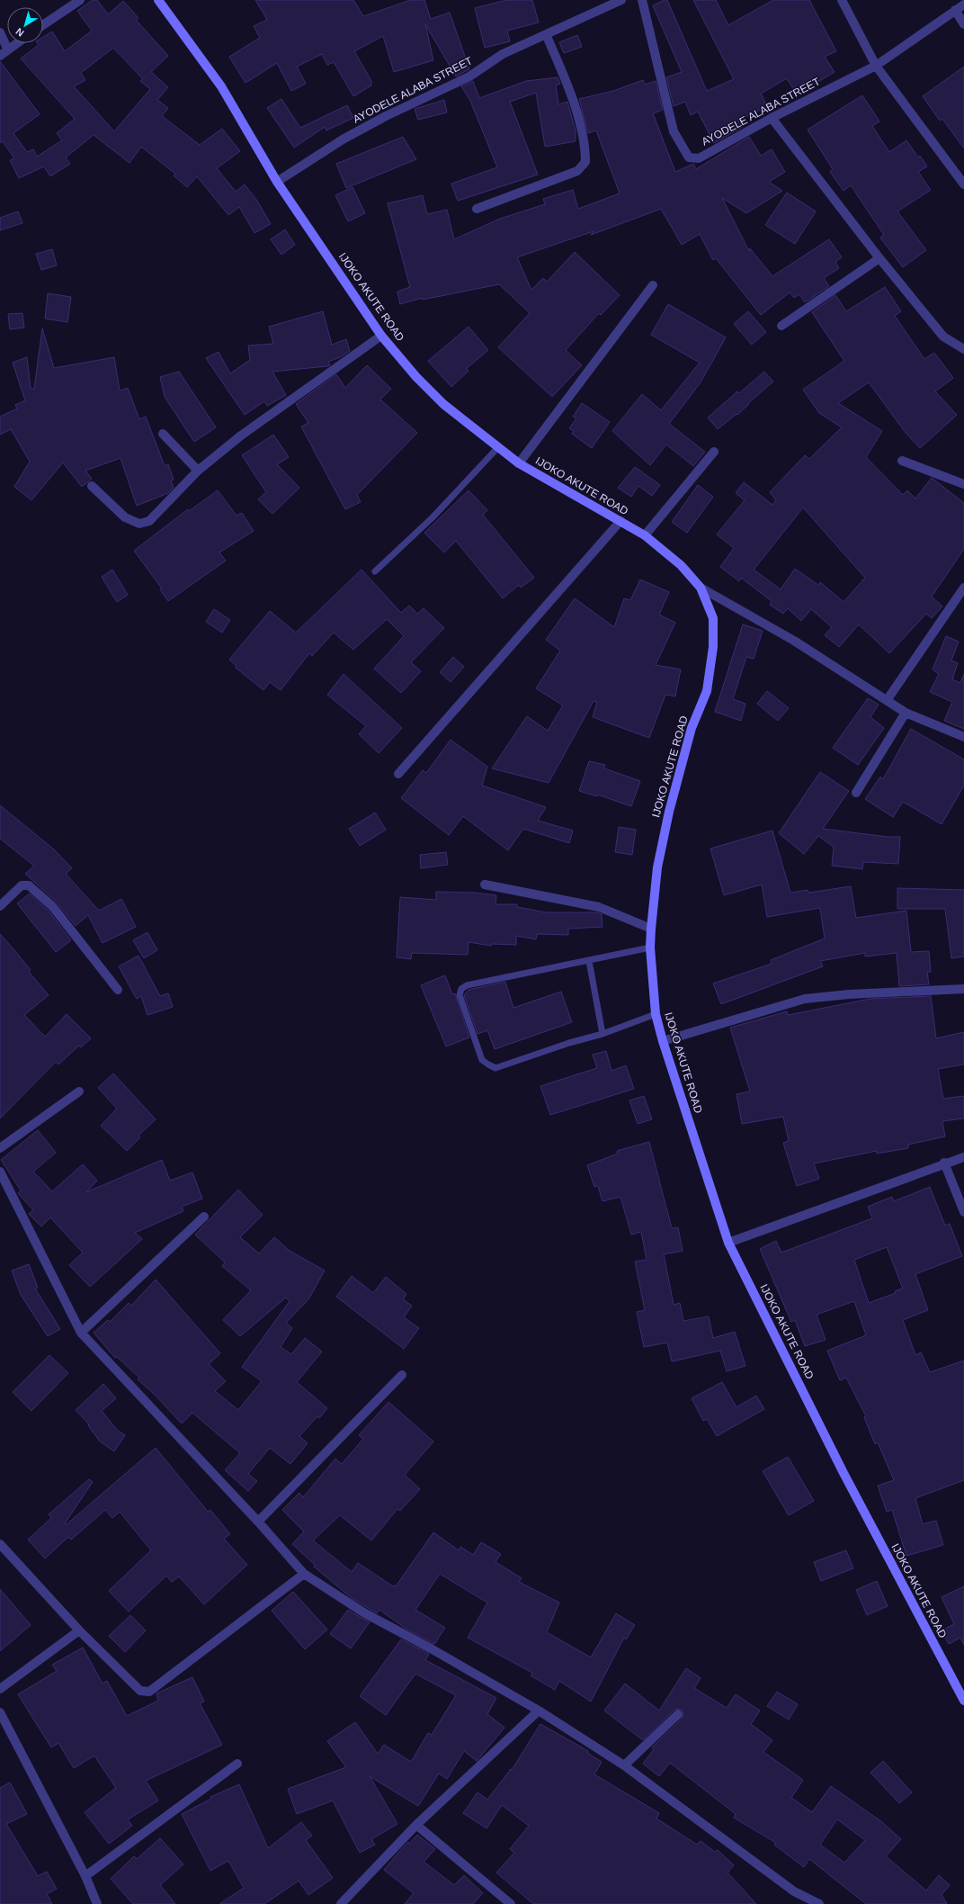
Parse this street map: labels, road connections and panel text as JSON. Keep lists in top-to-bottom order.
{
  "streets": {
    "main road": ["IJOKO AKUTE ROAD"],
    "street": ["AYODELE ALABA STREET"]
  },
  "crossings": [
    ["AYODELE ALABA STREET", "IJOKO AKUTE ROAD"]
  ],
  "north": "bottom left"
}
